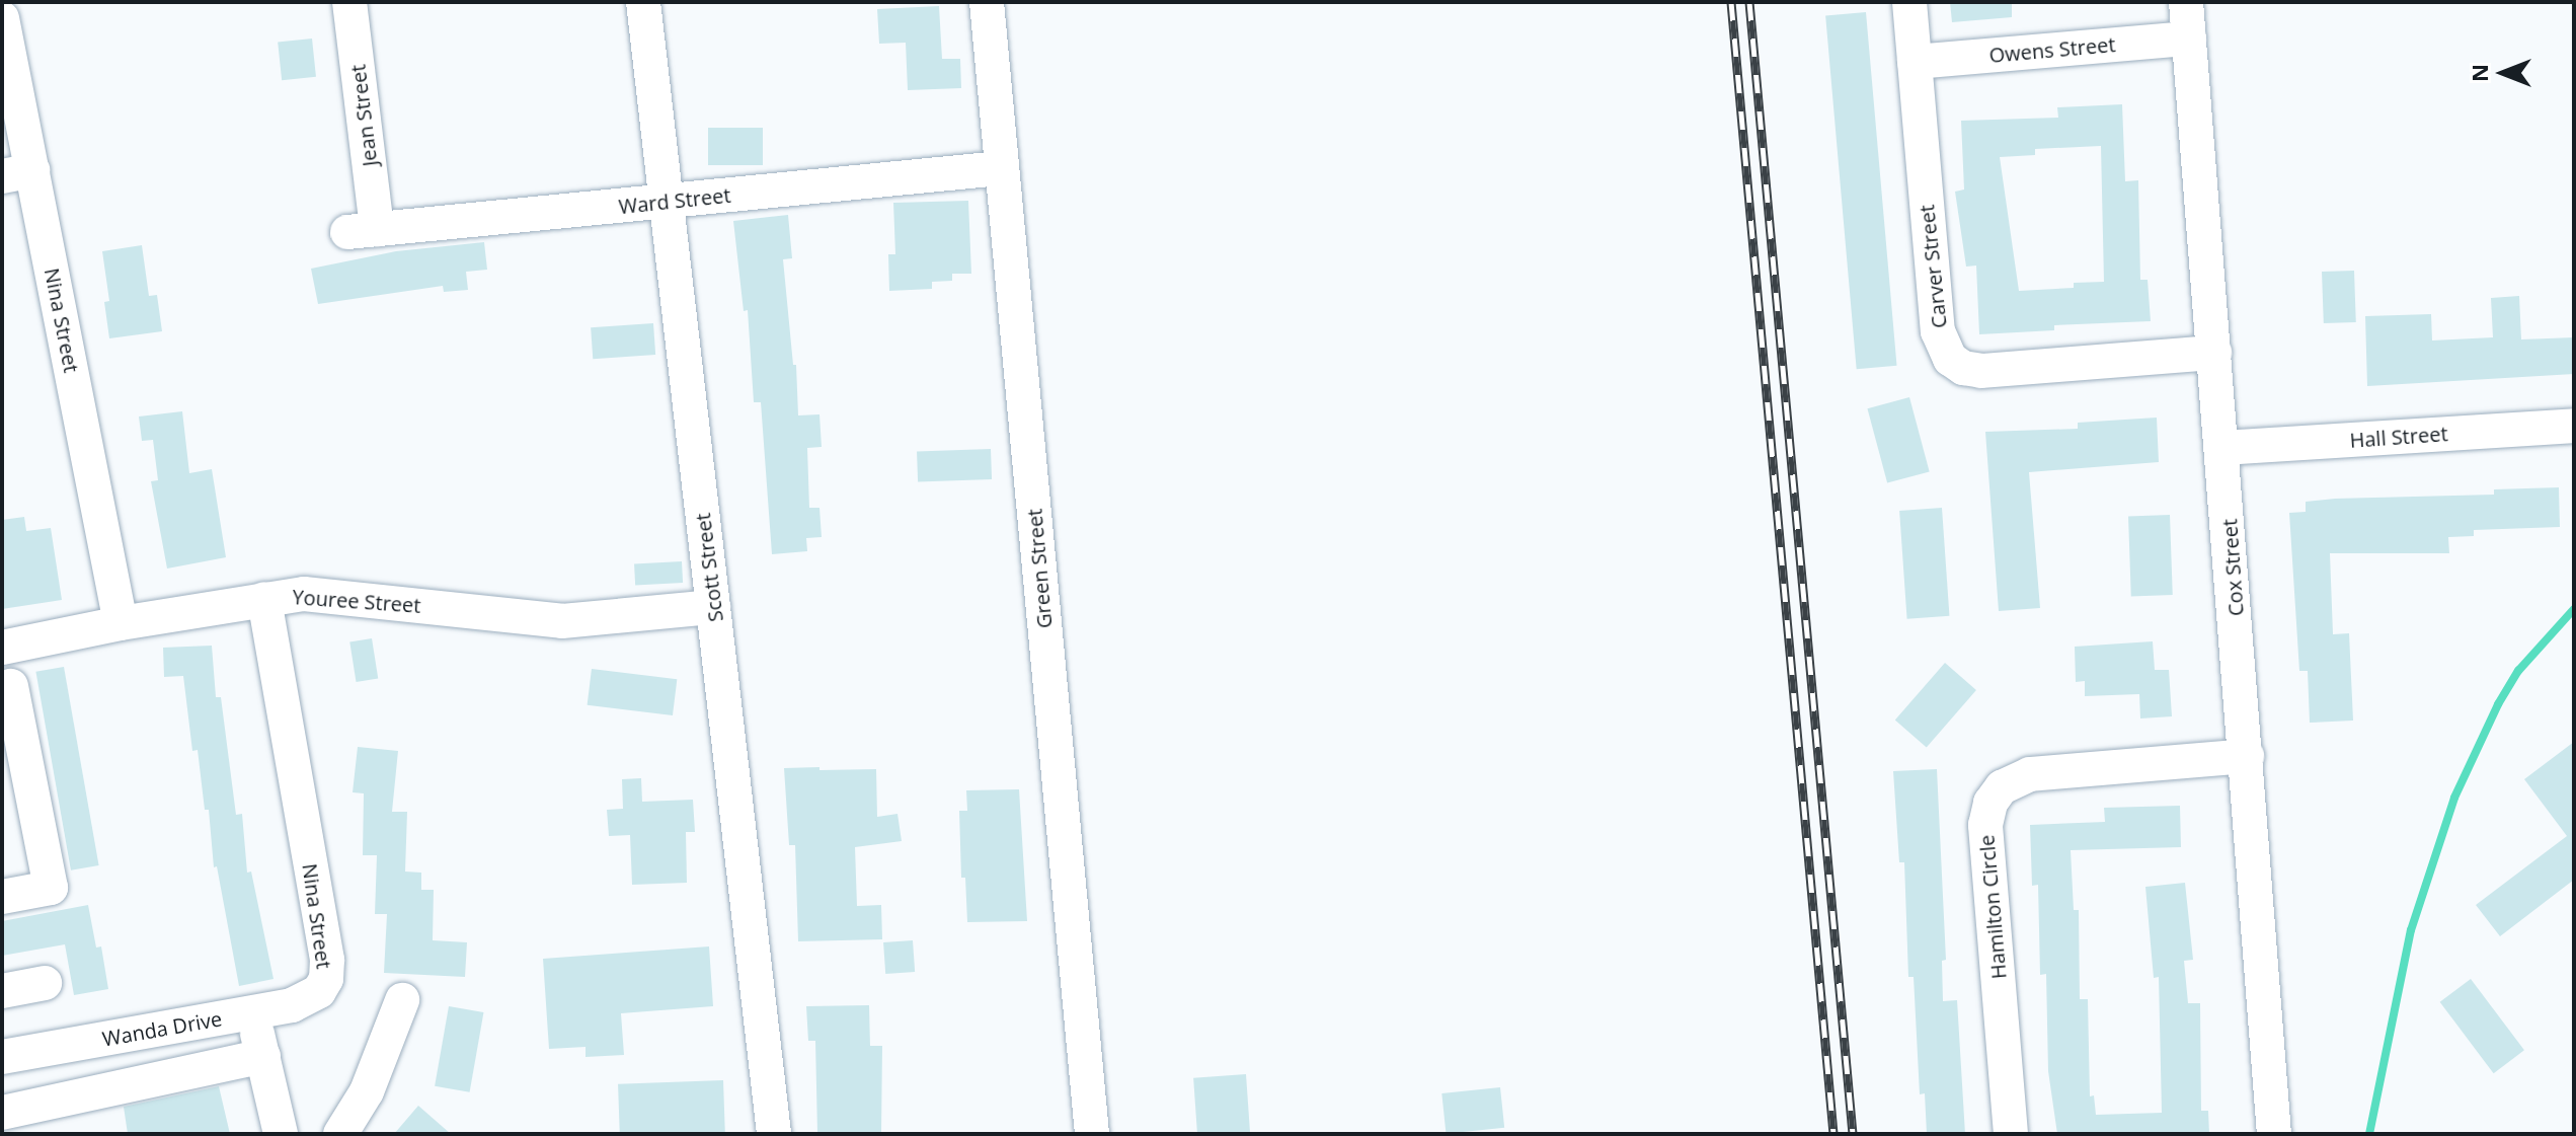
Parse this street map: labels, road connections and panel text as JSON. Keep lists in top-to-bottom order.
{
  "streets": {
    "street": [
      "Owens Street",
      "Jean Street",
      "Ward Street",
      "Carver Street",
      "Nina Street",
      "Hall Street",
      "Scott Street",
      "Cox Street",
      "Green Street",
      "Youree Street",
      "Hamilton Circle",
      "Wanda Drive"
    ]
  },
  "crossings": [
    ["Owens Street", "Carver Street"],
    ["Owens Street", "Cox Street"],
    ["Jean Street", "Ward Street"],
    ["Ward Street", "Scott Street"],
    ["Ward Street", "Green Street"],
    ["Carver Street", "Cox Street"],
    ["Nina Street", "Youree Street"],
    ["Nina Street", "Wanda Drive"],
    ["Hall Street", "Cox Street"],
    ["Scott Street", "Youree Street"],
    ["Cox Street", "Hamilton Circle"]
  ],
  "north": "left"
}
